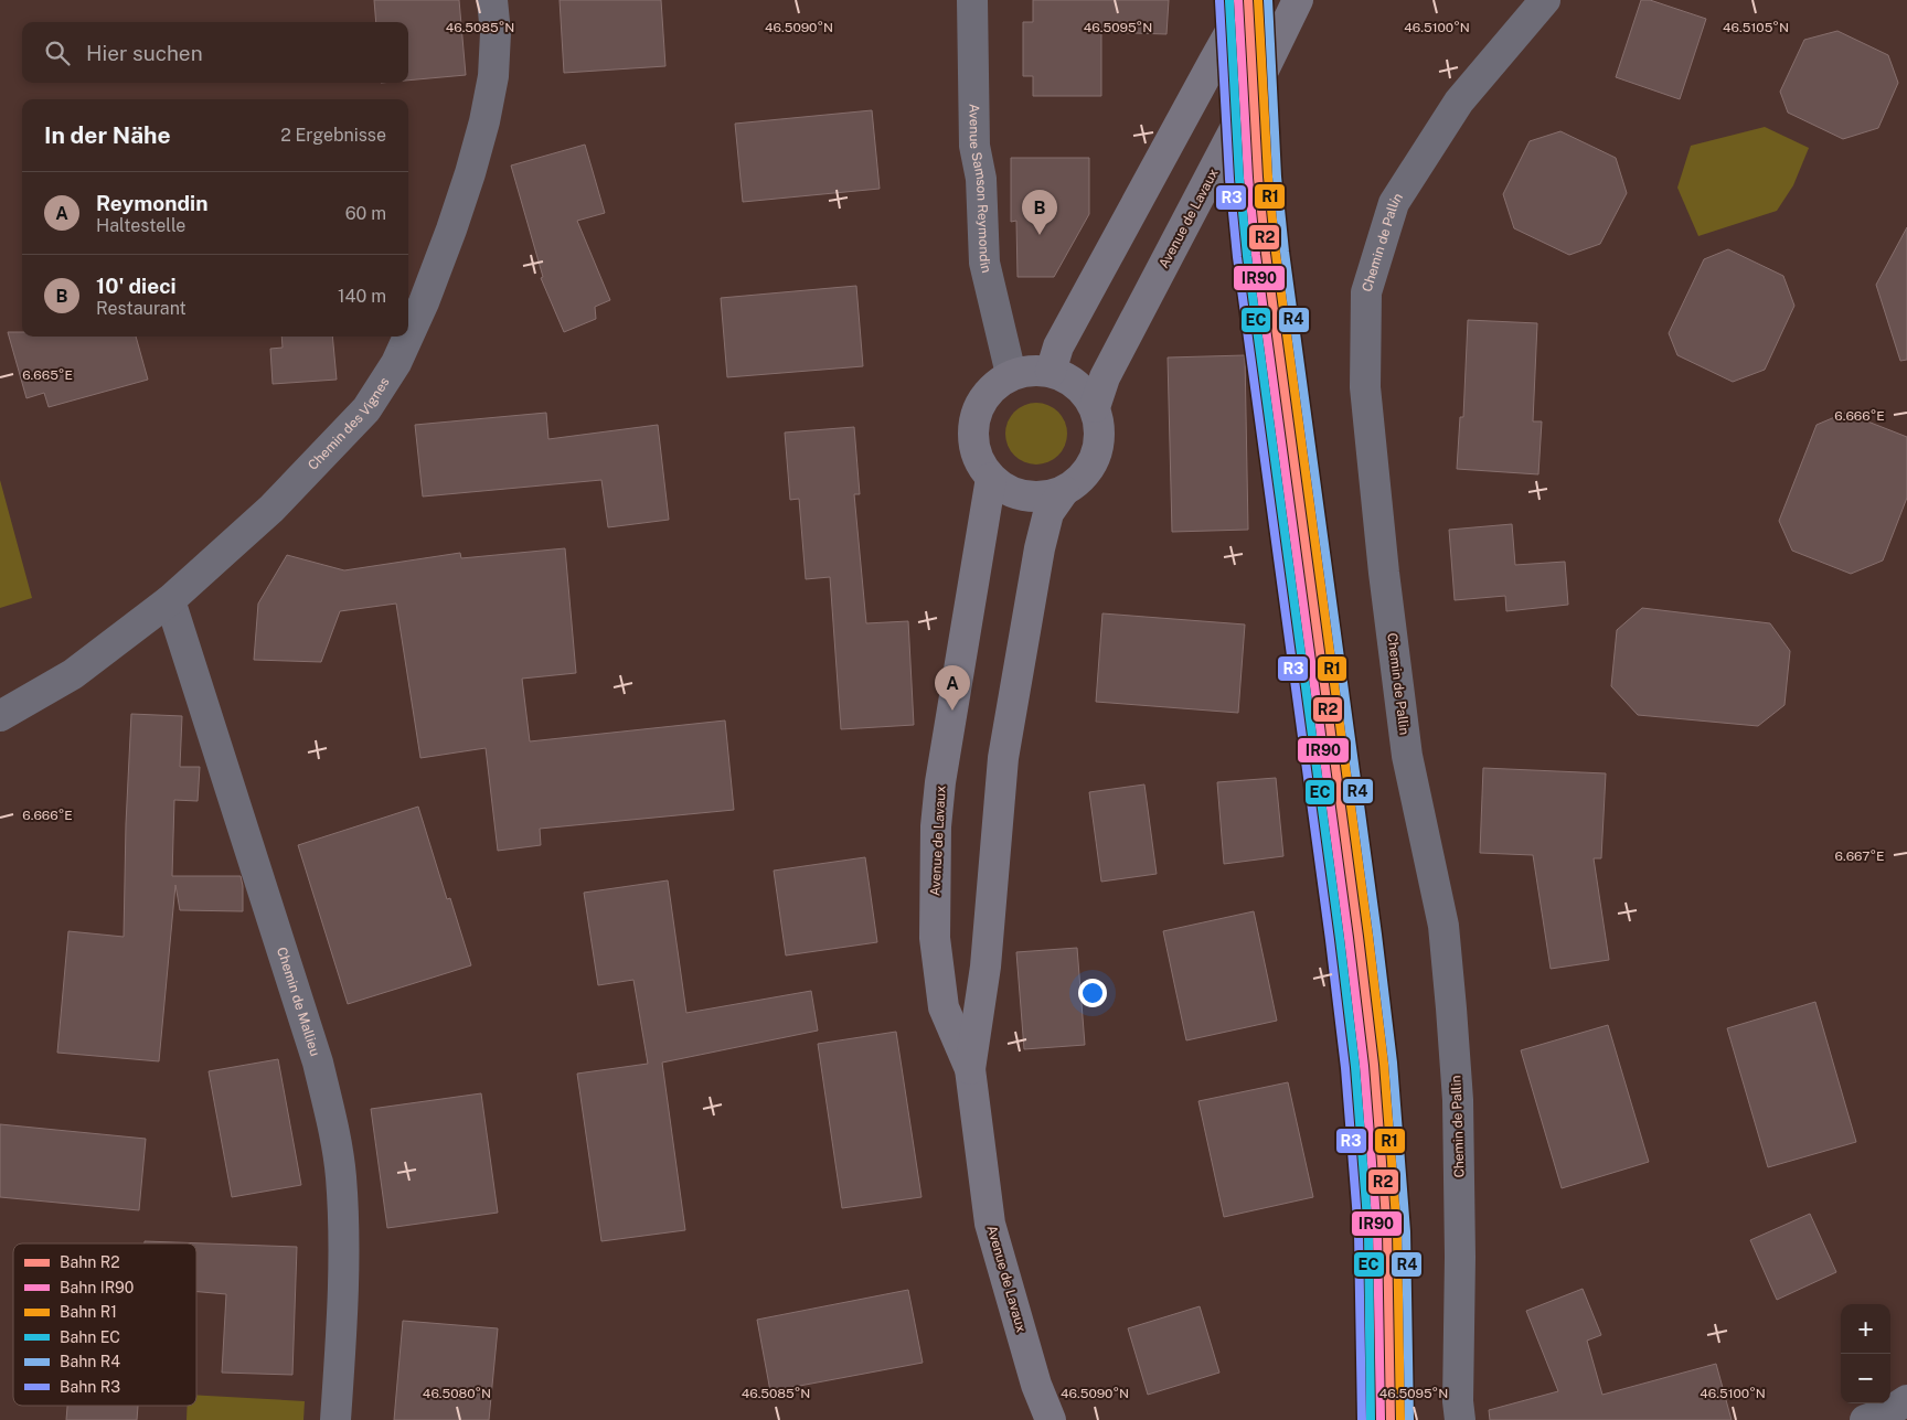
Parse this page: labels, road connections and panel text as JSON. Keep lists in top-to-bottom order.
{
  "streets": {
    "main road": ["Avenue de Lavaux"],
    "street": [
      "Avenue Samson Reymondin",
      "Chemin de Pallin",
      "Chemin des Vignes",
      "Chemin de Mallieu"
    ]
  },
  "crossings": [
    ["Avenue Samson Reymondin", "Avenue de Lavaux"],
    ["Chemin des Vignes", "Chemin de Mallieu"]
  ],
  "lines": [
    "rail line R2",
    "rail line IR90",
    "rail line R1",
    "rail line R4",
    "rail line EC",
    "rail line R3"
  ],
  "legend": [
    "Bahn R2",
    "Bahn IR90",
    "Bahn R1",
    "Bahn EC",
    "Bahn R4",
    "Bahn R3"
  ],
  "page": {
    "search": "Hier suchen",
    "heading": ["In der Nähe", "2 Ergebnisse"],
    "list": [
      {
        "mark": "A",
        "name": "Reymondin",
        "note": "Haltestelle",
        "value": "60 m"
      },
      {
        "mark": "B",
        "name": "10' dieci",
        "note": "Restaurant",
        "value": "140 m"
      }
    ],
    "pins": ["B", "A"],
    "map_buttons": ["+", "−"]
  },
  "coordinates": [
    "46.5085°N",
    "46.5090°N",
    "46.5095°N",
    "46.5100°N",
    "46.5105°N",
    "6.665°E",
    "6.666°E",
    "6.667°E",
    "46.5080°N"
  ]
}
